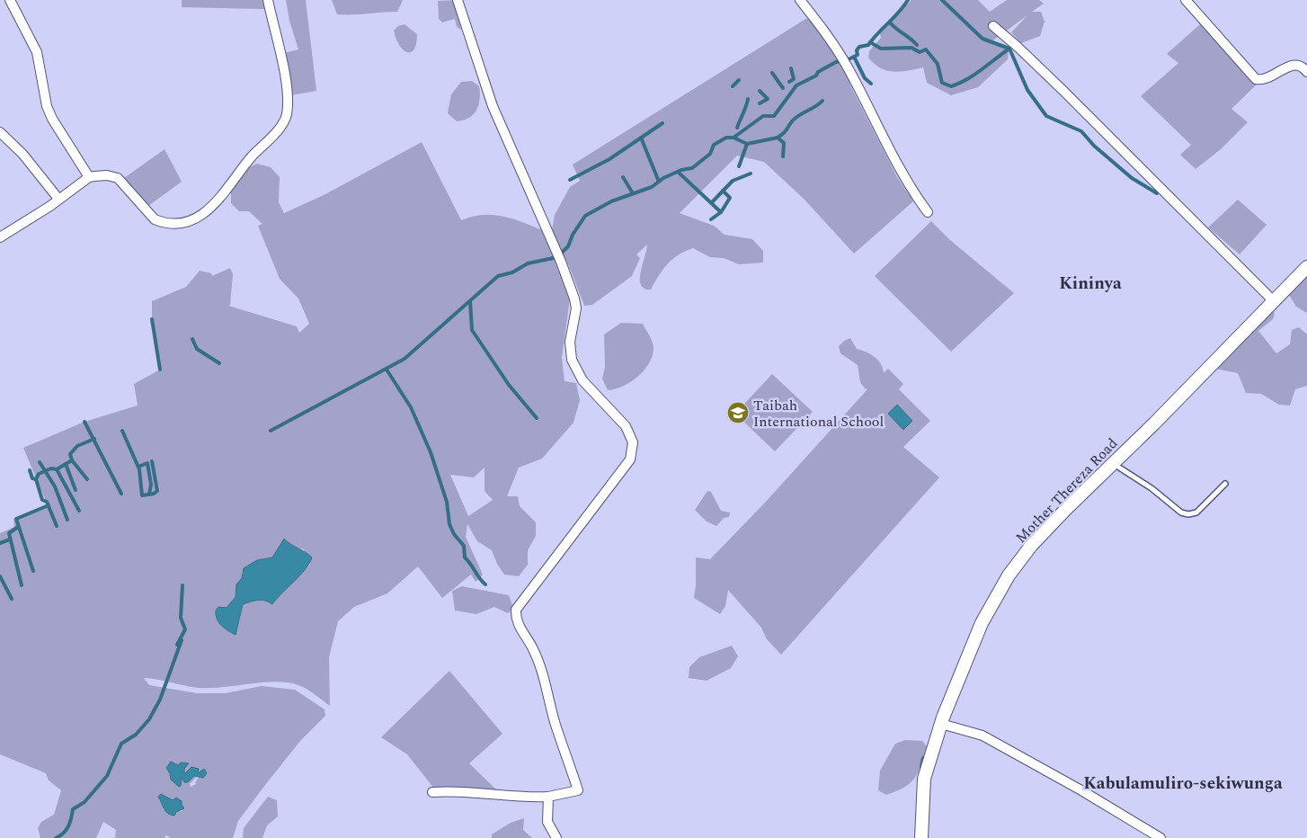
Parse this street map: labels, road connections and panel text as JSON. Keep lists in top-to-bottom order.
{
  "streets": {
    "street": ["Mother Thereza Road"]
  },
  "districts": ["Kininya", "Kabulamuliro-sekiwunga"],
  "places": {
    "school or university": ["Taibah International School"]
  }
}
